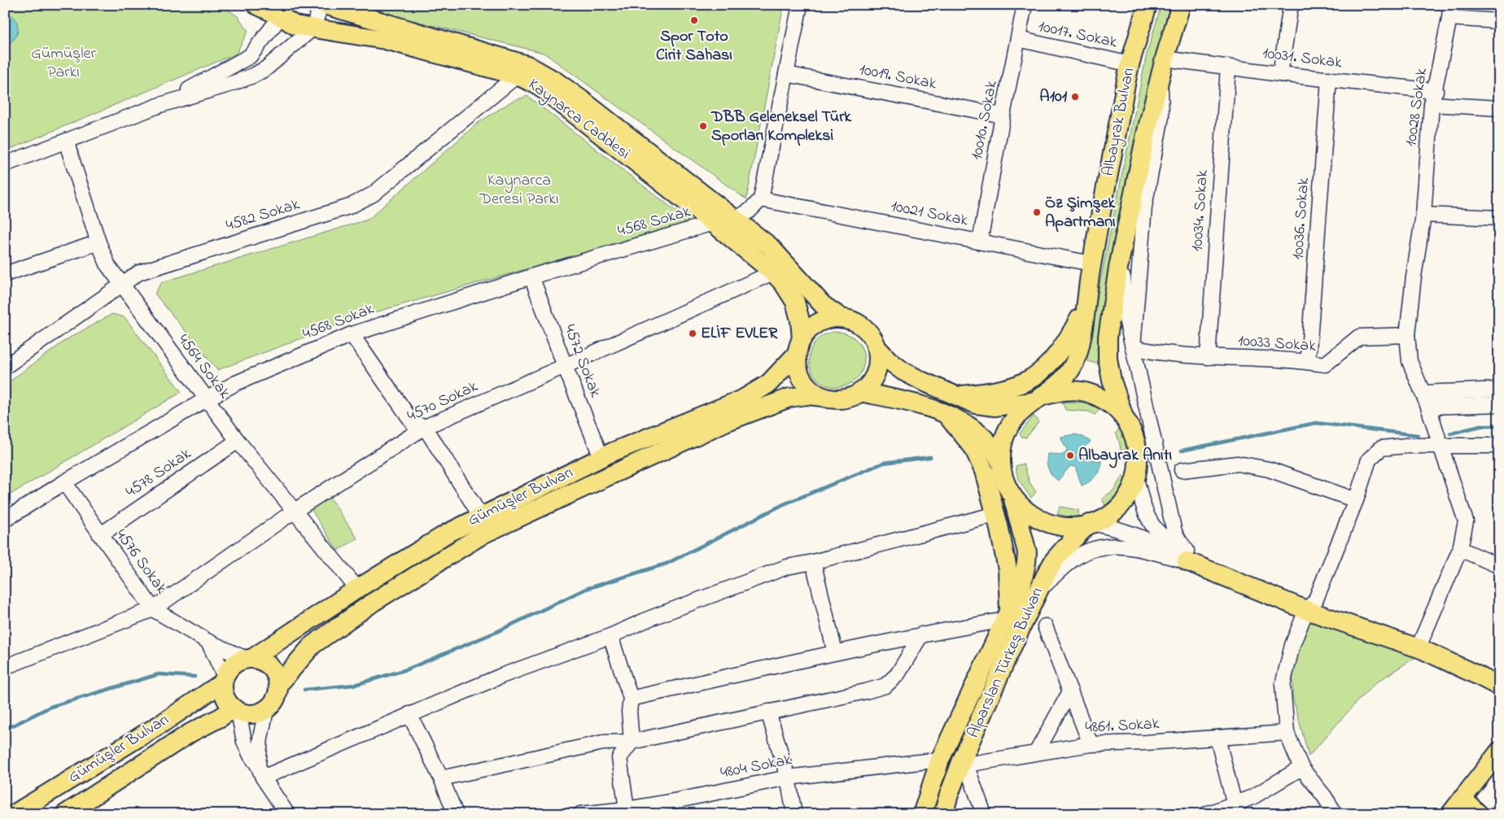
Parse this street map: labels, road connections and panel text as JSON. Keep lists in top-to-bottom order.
{
  "streets": {
    "main road": [
      "Kaynarca Caddesi",
      "Albayrak Bulvarı",
      "Gümüşler Bulvarı",
      "Alparslan Türkeş Bulvarı"
    ],
    "street": [
      "10017. Sokak",
      "10031. Sokak",
      "10019. Sokak",
      "10028 Sokak",
      "10010. Sokak",
      "10034. Sokak",
      "10021 Sokak",
      "4582 Sokak",
      "10036. Sokak",
      "4568 Sokak",
      "10033 Sokak",
      "4572 Sokak",
      "4564 Sokak",
      "4570 Sokak",
      "4578 Sokak",
      "4576 Sokak",
      "4861. Sokak",
      "4804 Sokak"
    ]
  },
  "crossings": [
    ["10017. Sokak", "10010. Sokak"],
    ["10017. Sokak", "Albayrak Bulvarı"],
    ["10031. Sokak", "10028 Sokak"],
    ["10031. Sokak", "Albayrak Bulvarı"],
    ["10031. Sokak", "10034. Sokak"],
    ["10031. Sokak", "10036. Sokak"],
    ["10019. Sokak", "10010. Sokak"],
    ["Kaynarca Caddesi", "Albayrak Bulvarı"],
    ["Kaynarca Caddesi", "4582 Sokak"],
    ["Kaynarca Caddesi", "4568 Sokak"],
    ["Kaynarca Caddesi", "4570 Sokak"],
    ["Kaynarca Caddesi", "Gümüşler Bulvarı"],
    ["Kaynarca Caddesi", "Alparslan Türkeş Bulvarı"],
    ["10010. Sokak", "10021 Sokak"],
    ["Albayrak Bulvarı", "10021 Sokak"],
    ["Albayrak Bulvarı", "10033 Sokak"],
    ["Albayrak Bulvarı", "Alparslan Türkeş Bulvarı"],
    ["10034. Sokak", "10033 Sokak"],
    ["4582 Sokak", "4564 Sokak"],
    ["10036. Sokak", "10033 Sokak"],
    ["4568 Sokak", "4572 Sokak"],
    ["4568 Sokak", "4564 Sokak"],
    ["4568 Sokak", "4576 Sokak"],
    ["4572 Sokak", "4570 Sokak"],
    ["4572 Sokak", "Gümüşler Bulvarı"],
    ["4564 Sokak", "4570 Sokak"],
    ["4564 Sokak", "4578 Sokak"],
    ["4564 Sokak", "Gümüşler Bulvarı"],
    ["4570 Sokak", "4576 Sokak"],
    ["4578 Sokak", "4576 Sokak"],
    ["Gümüşler Bulvarı", "4576 Sokak"],
    ["Alparslan Türkeş Bulvarı", "4861. Sokak"],
    ["Alparslan Türkeş Bulvarı", "4804 Sokak"]
  ],
  "parks": ["Gümüşler Parkı", "Kaynarca Deresi Parkı"],
  "places": [
    "Spor Toto Cirit Sahası",
    "A101",
    "DBB Geleneksel Türk Sporları Kompleksi",
    "Öz Şimşek Apartmanı",
    "ELİF EVLER",
    "Albayrak Anıtı"
  ]
}
